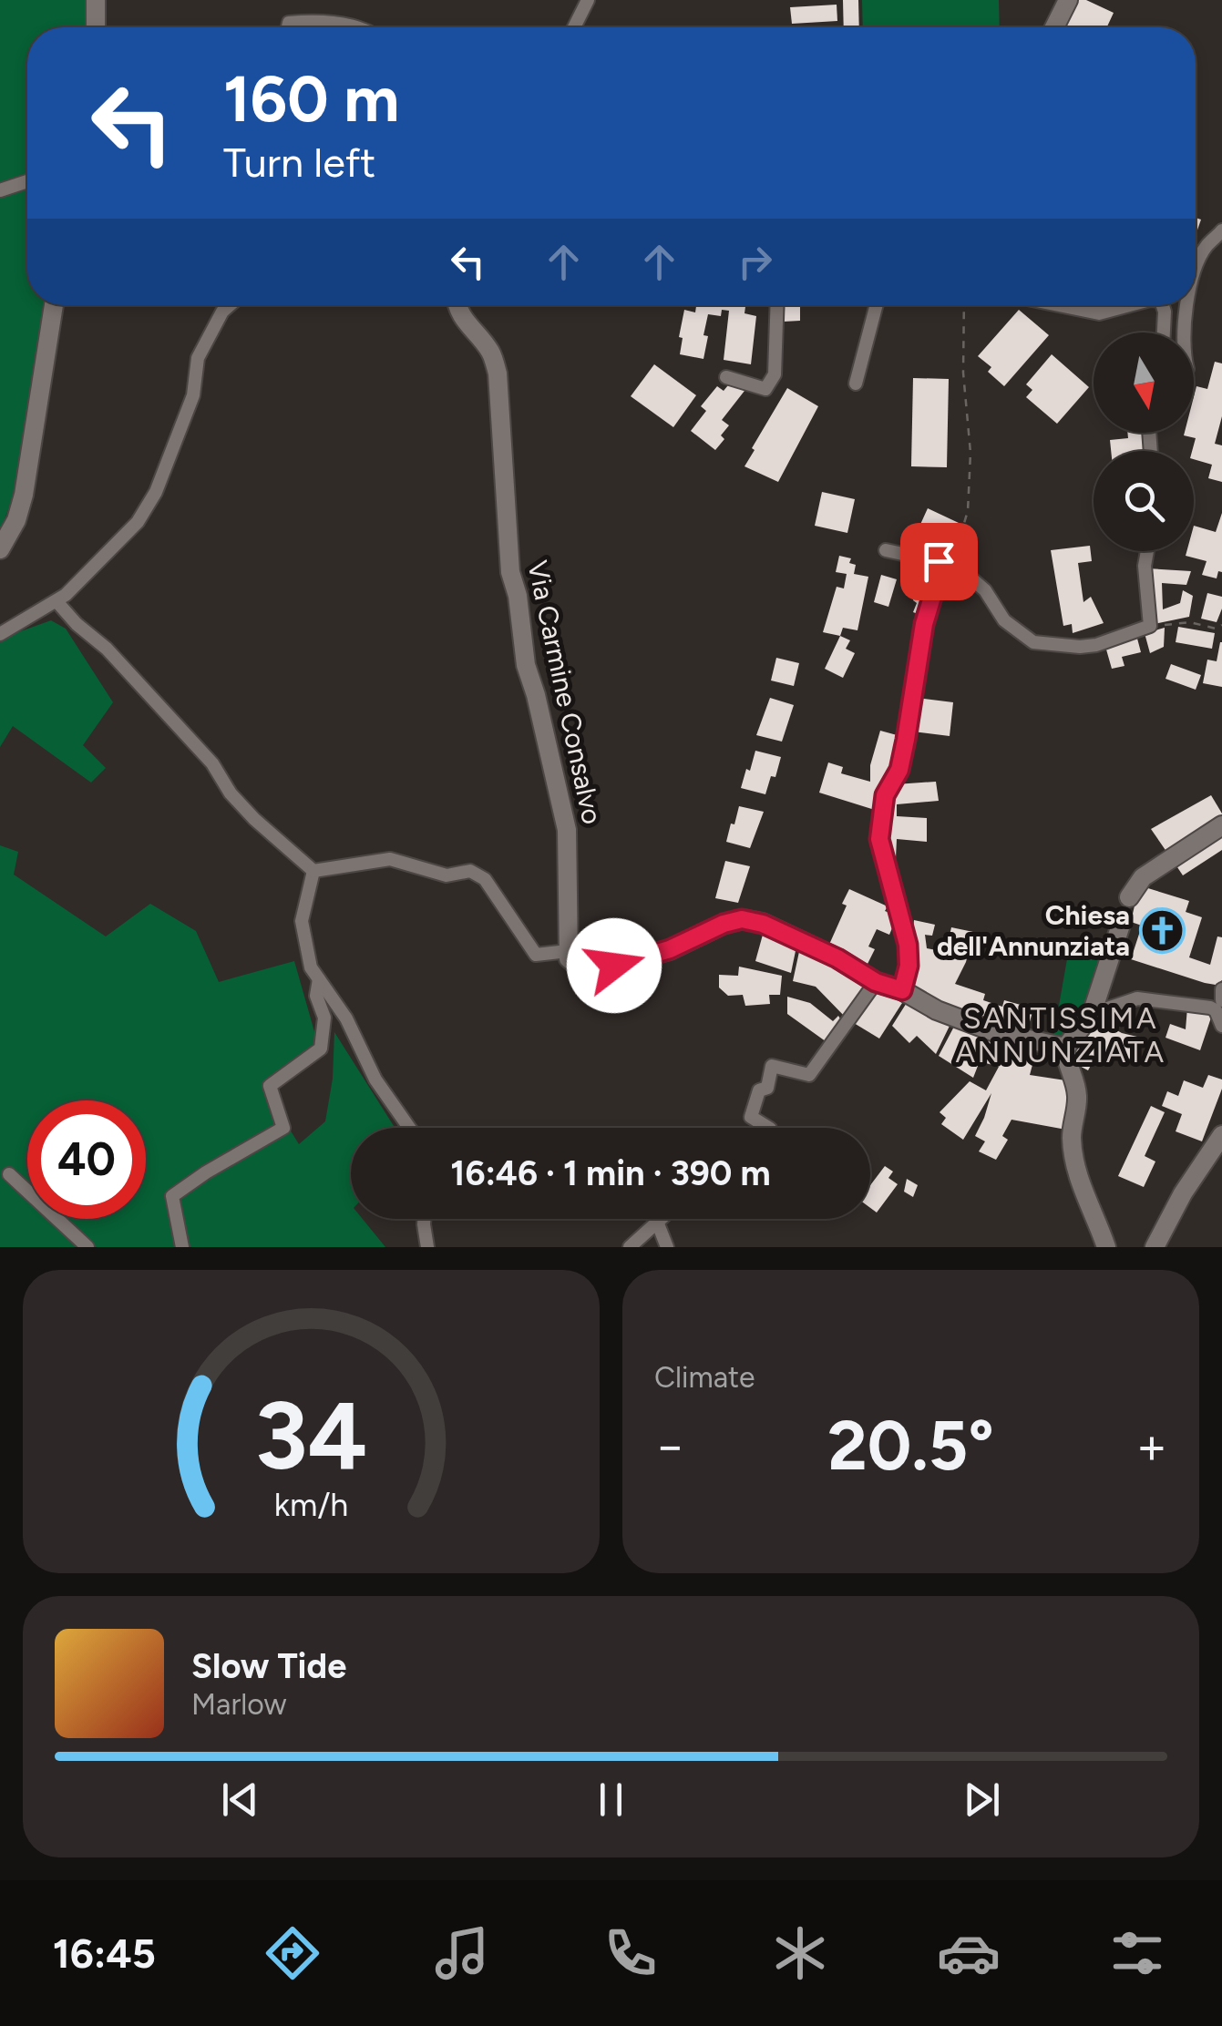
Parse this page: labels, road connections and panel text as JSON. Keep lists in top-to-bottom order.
{
  "streets": {
    "street": ["Via Carmine Consalvo"]
  },
  "districts": ["SANTISSIMA ANNUNZIATA"],
  "places": {
    "church": ["Chiesa dell'Annunziata"]
  },
  "north": "bottom",
  "page": {
    "turn": ["160 m", "Turn left"],
    "limit": "40",
    "trip": "16:46 · 1 min · 390 m",
    "tile": "Climate",
    "heat": ["−", "20.5°", "+"],
    "song": ["Slow Tide", "Marlow"],
    "tabs": "16:45",
    "gauge": ["34", "km/h"]
  }
}
